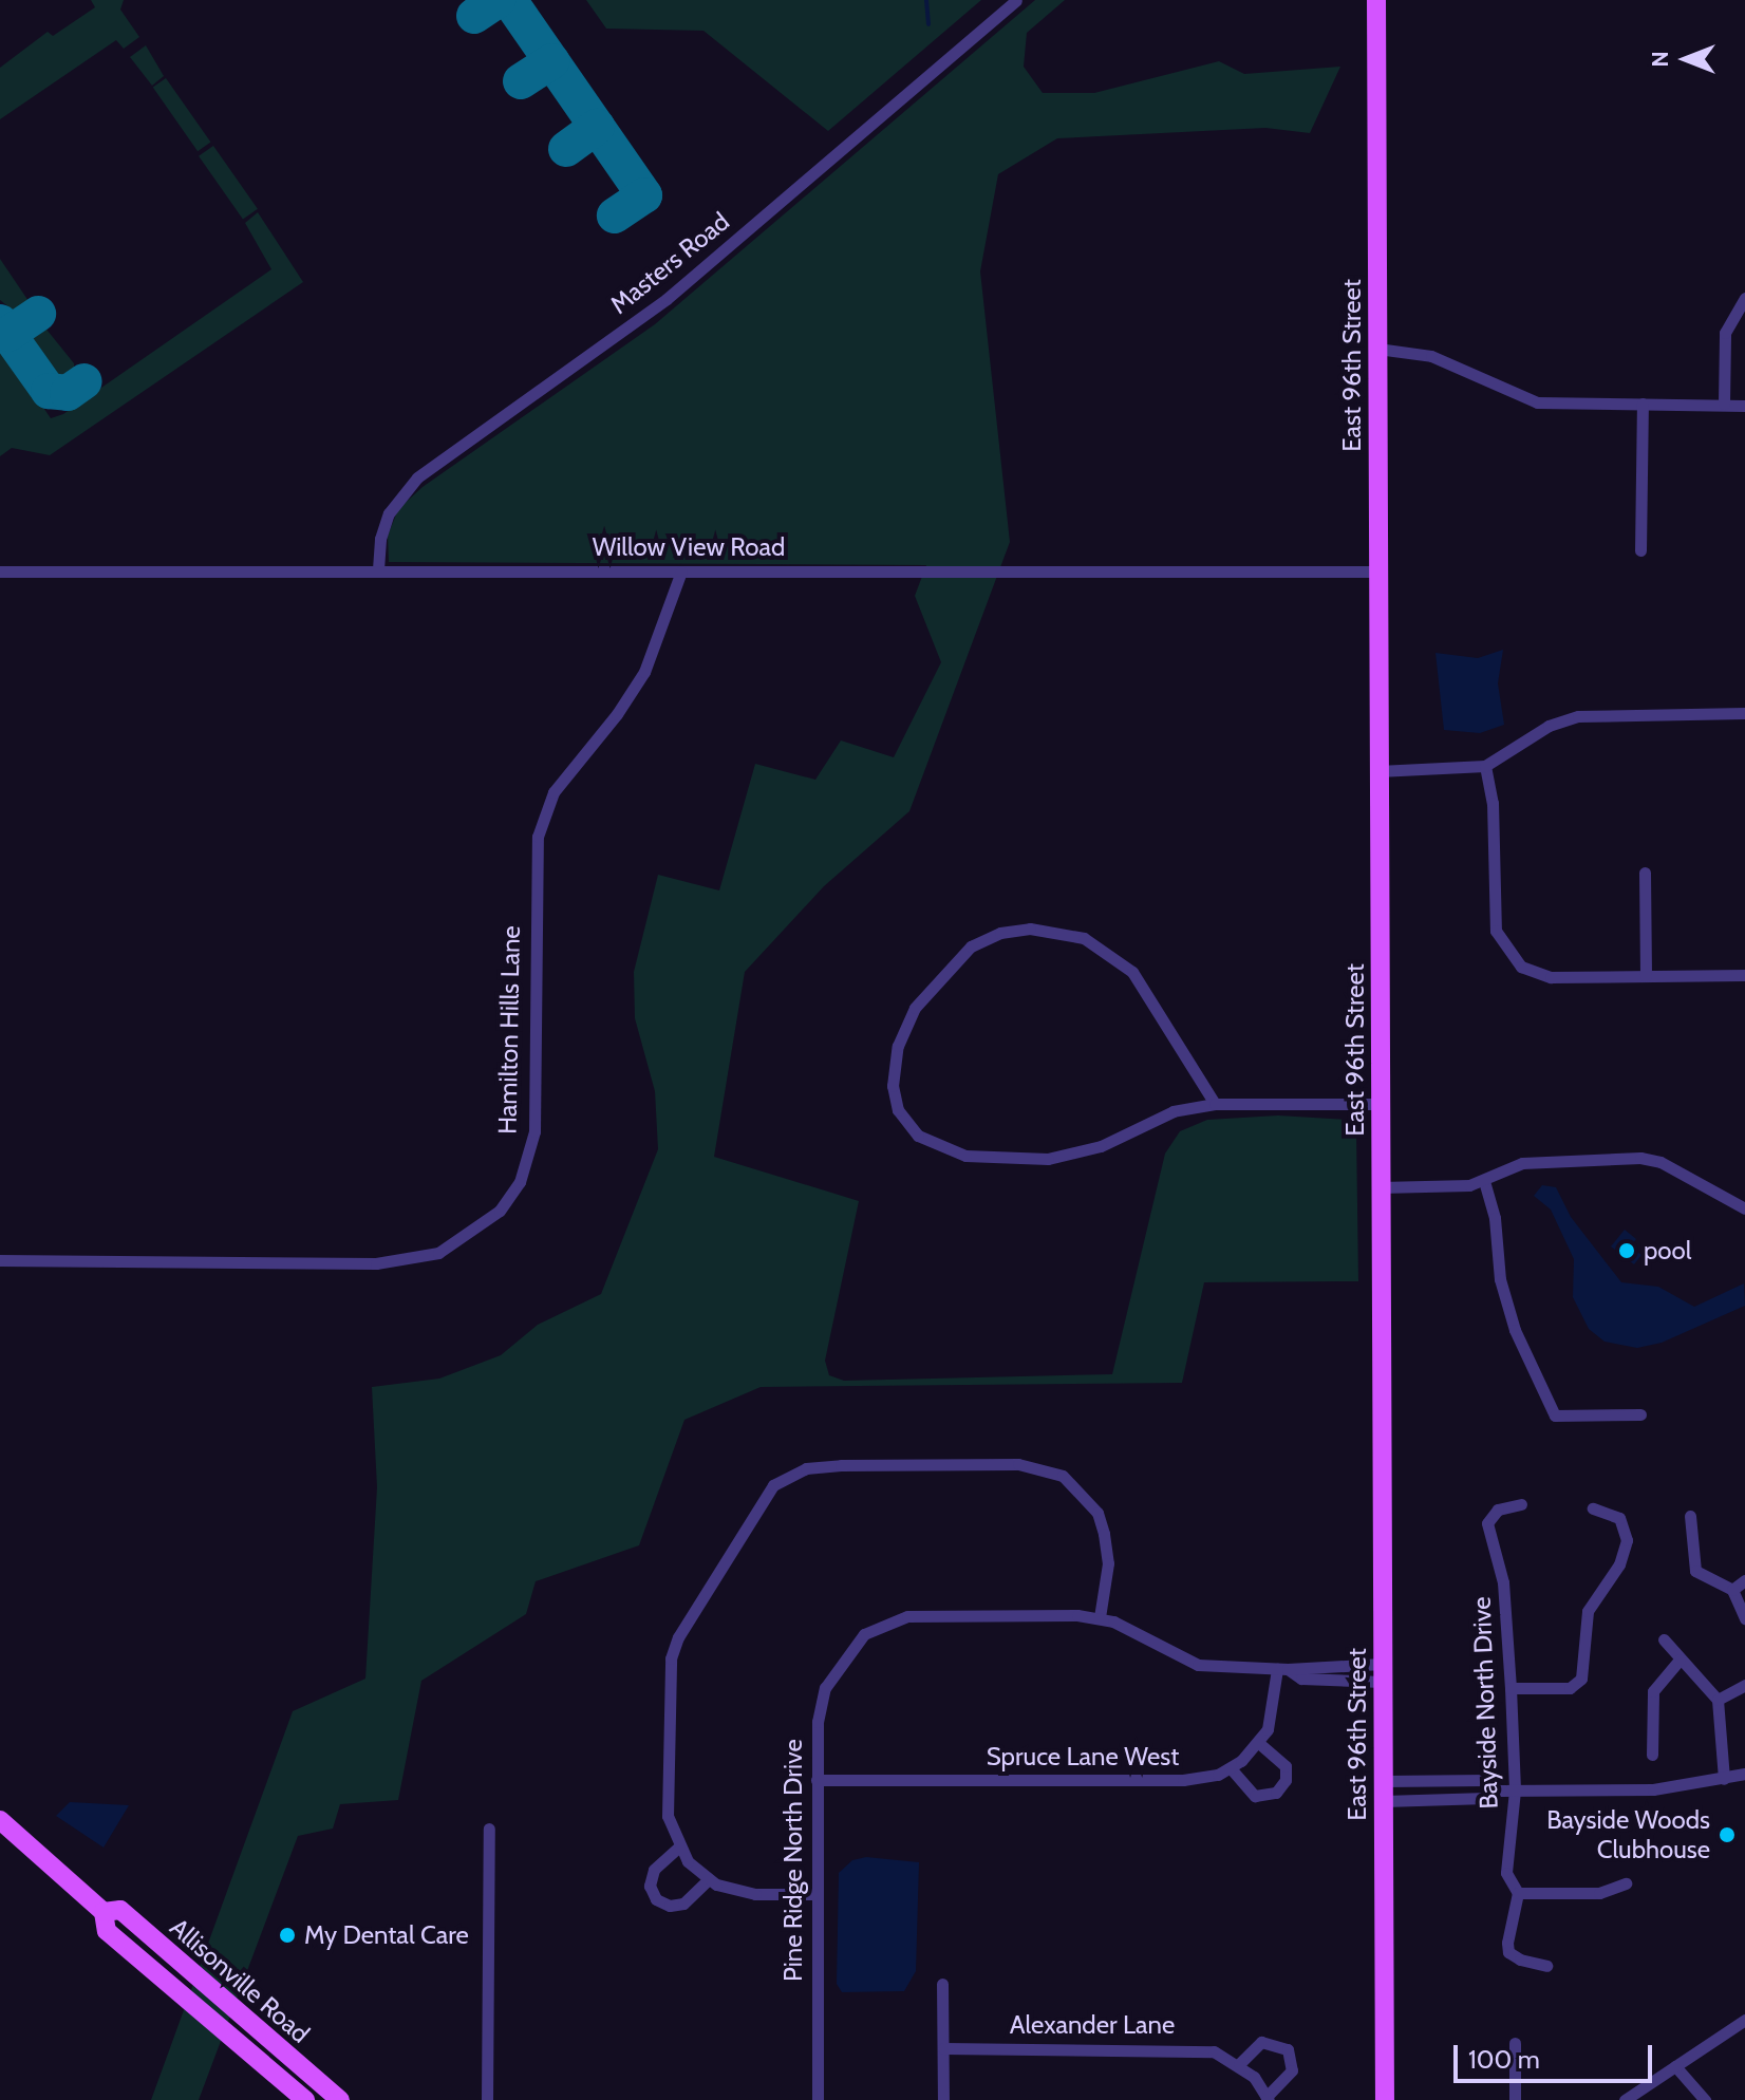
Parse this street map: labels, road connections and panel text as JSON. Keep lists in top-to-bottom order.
{
  "streets": {
    "main road": ["East 96th Street", "Allisonville Road"],
    "street": [
      "Masters Road",
      "Willow View Road",
      "Hamilton Hills Lane",
      "Bayside North Drive",
      "Spruce Lane West",
      "Pine Ridge North Drive",
      "Alexander Lane"
    ]
  },
  "crossings": [
    ["Masters Road", "Willow View Road"],
    ["East 96th Street", "Willow View Road"],
    ["Willow View Road", "Hamilton Hills Lane"],
    ["Spruce Lane West", "Pine Ridge North Drive"]
  ],
  "places": ["pool", "Bayside Woods Clubhouse", "My Dental Care"],
  "scale_bar": "100 m",
  "north": "left"
}
